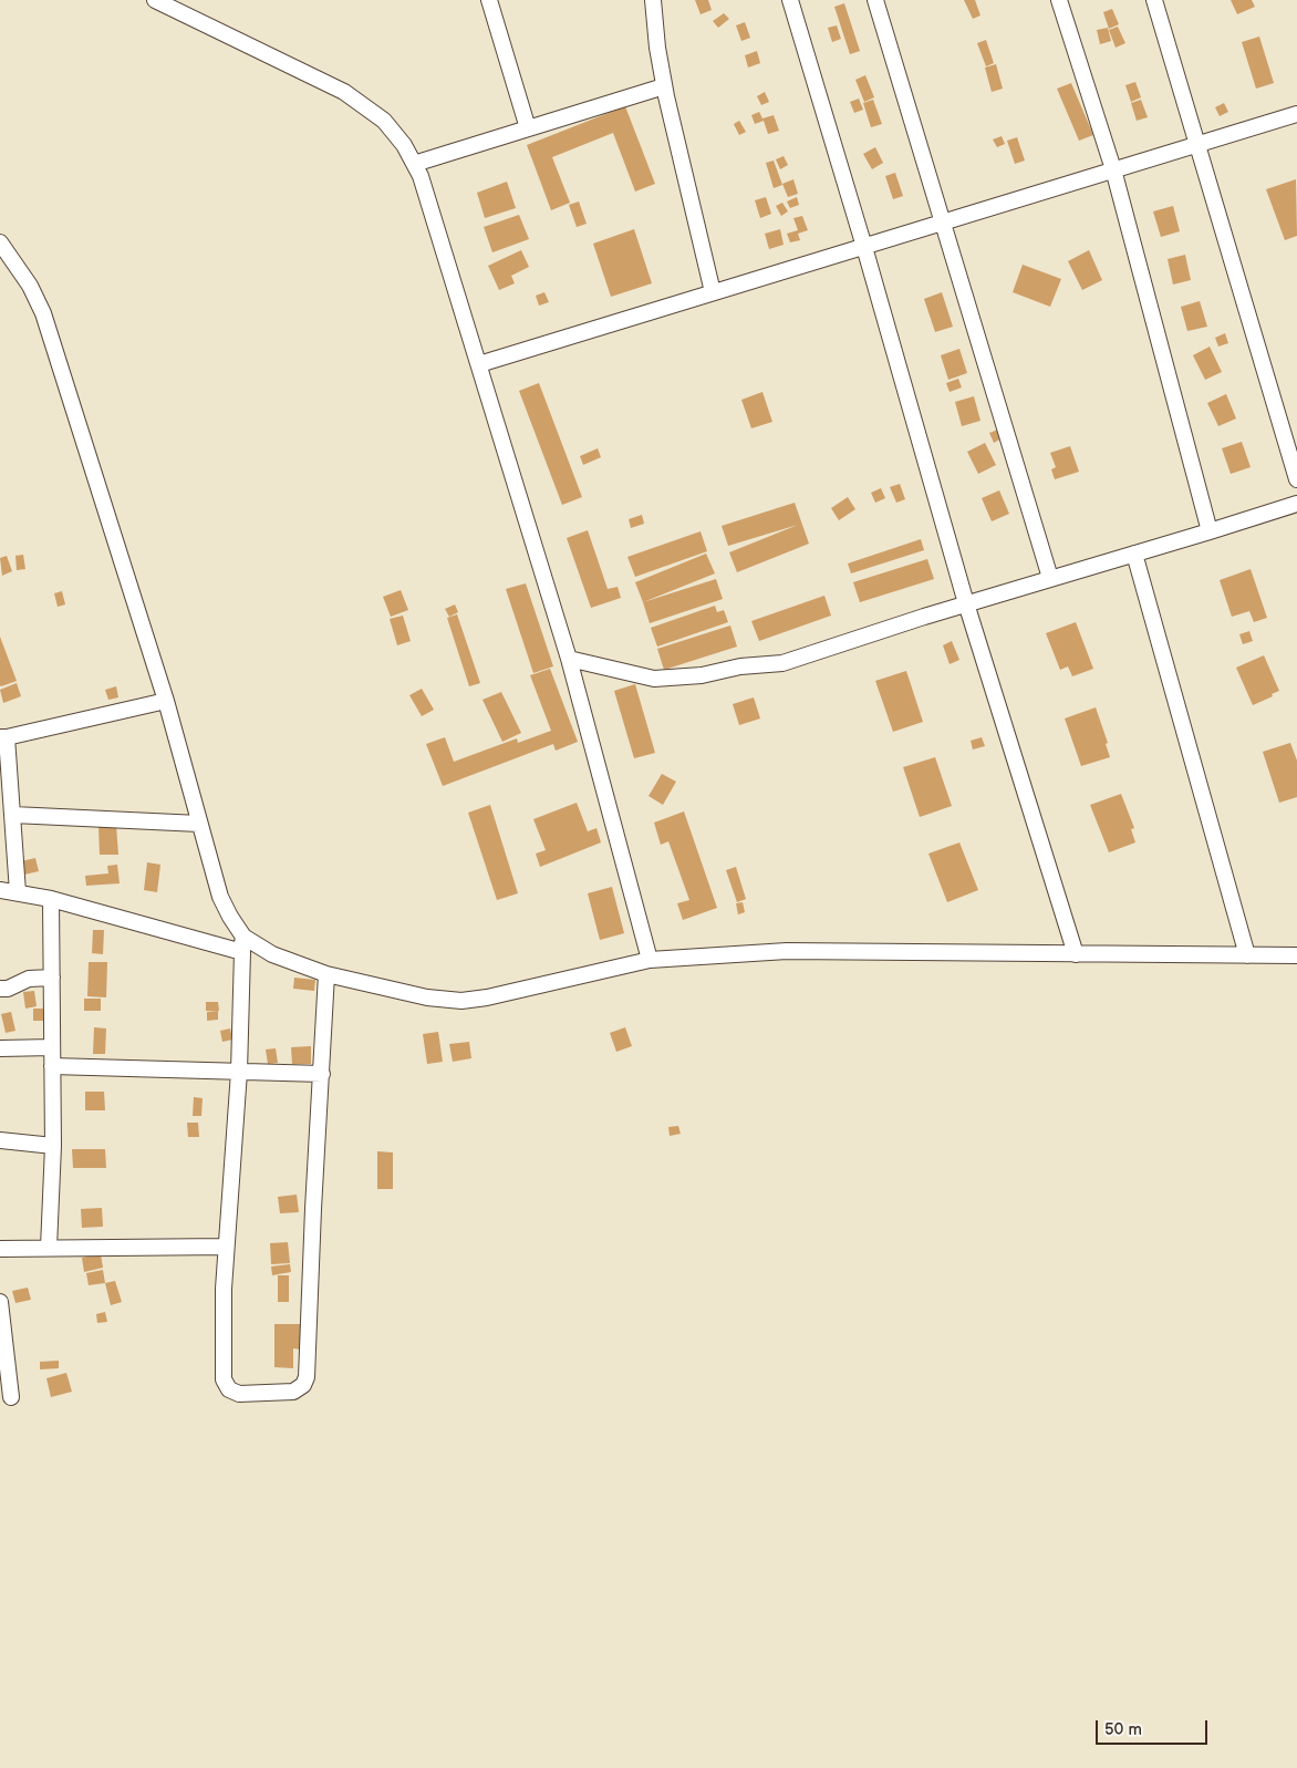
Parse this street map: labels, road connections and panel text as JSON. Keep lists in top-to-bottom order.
{
  "scale_bar": "50 m"
}
